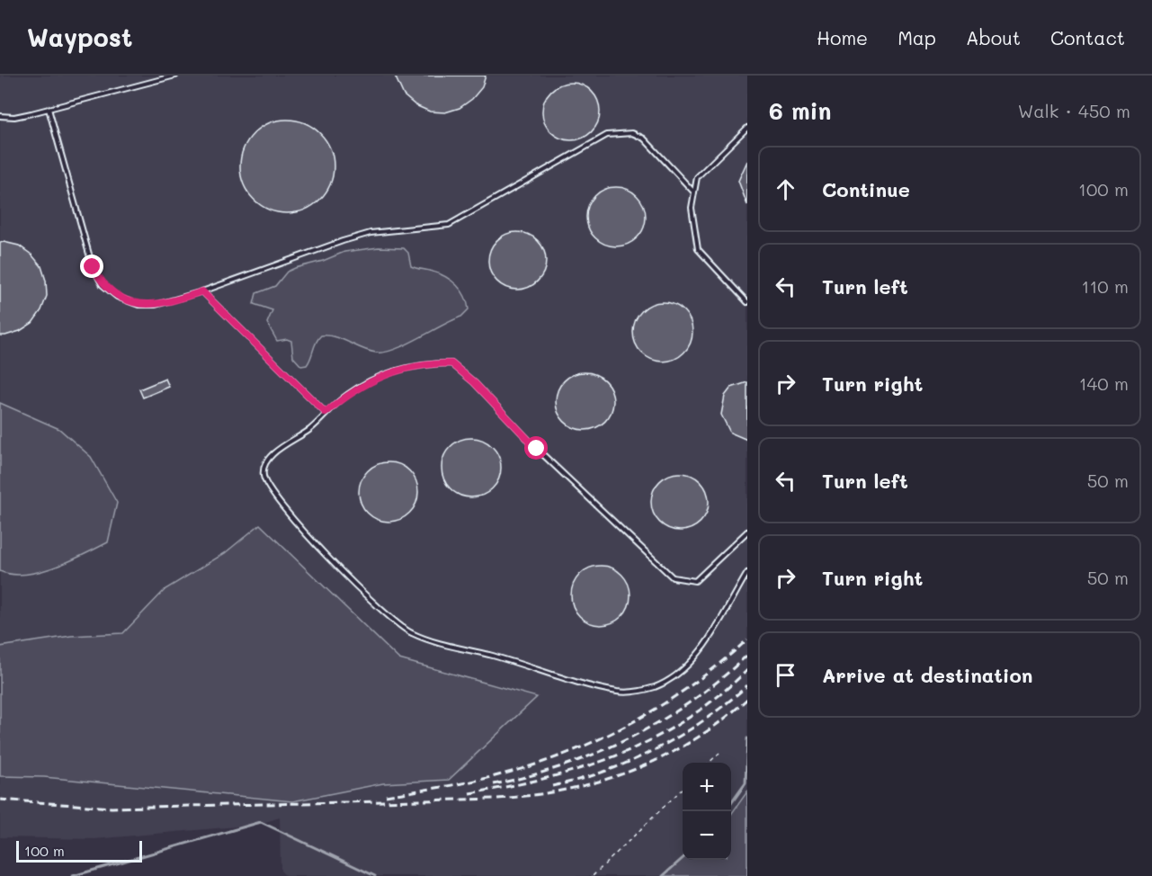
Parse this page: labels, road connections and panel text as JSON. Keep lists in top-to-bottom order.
{
  "scale_bar": "100 m",
  "page": {
    "header": "Waypost",
    "nav": [
      "Home",
      "Map",
      "About",
      "Contact"
    ],
    "heading": ["6 min", "Walk · 450 m"],
    "list": [
      ["Continue", "100 m"],
      ["Turn left", "110 m"],
      ["Turn right", "140 m"],
      ["Turn left", "50 m"],
      ["Turn right", "50 m"],
      "Arrive at destination"
    ],
    "map_buttons": ["+", "−"],
    "scale": "100 m"
  }
}
